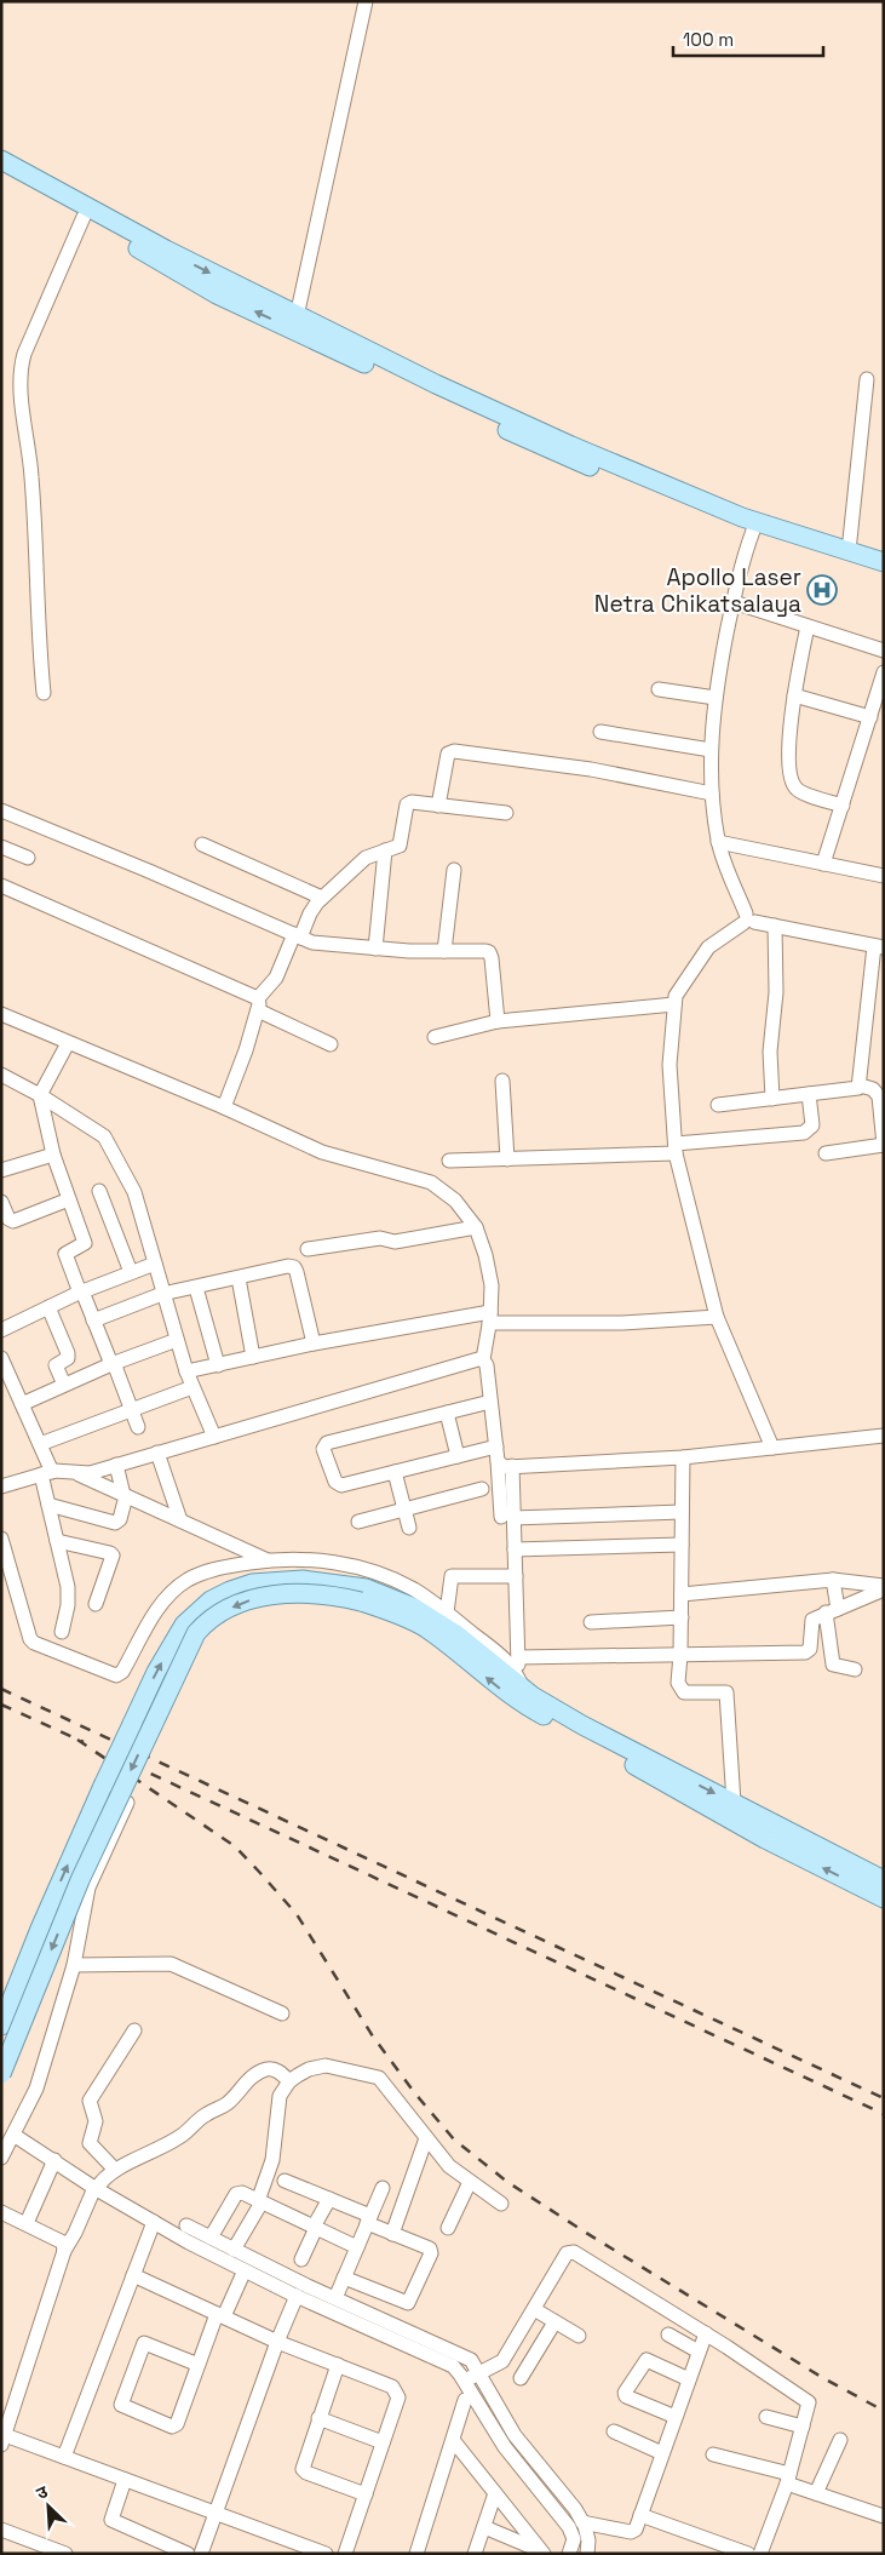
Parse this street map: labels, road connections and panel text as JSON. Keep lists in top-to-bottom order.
{
  "places": {
    "hospital": ["Apollo Laser Netra Chikatsalaya"]
  },
  "scale_bar": "100 m",
  "north": "top left"
}
